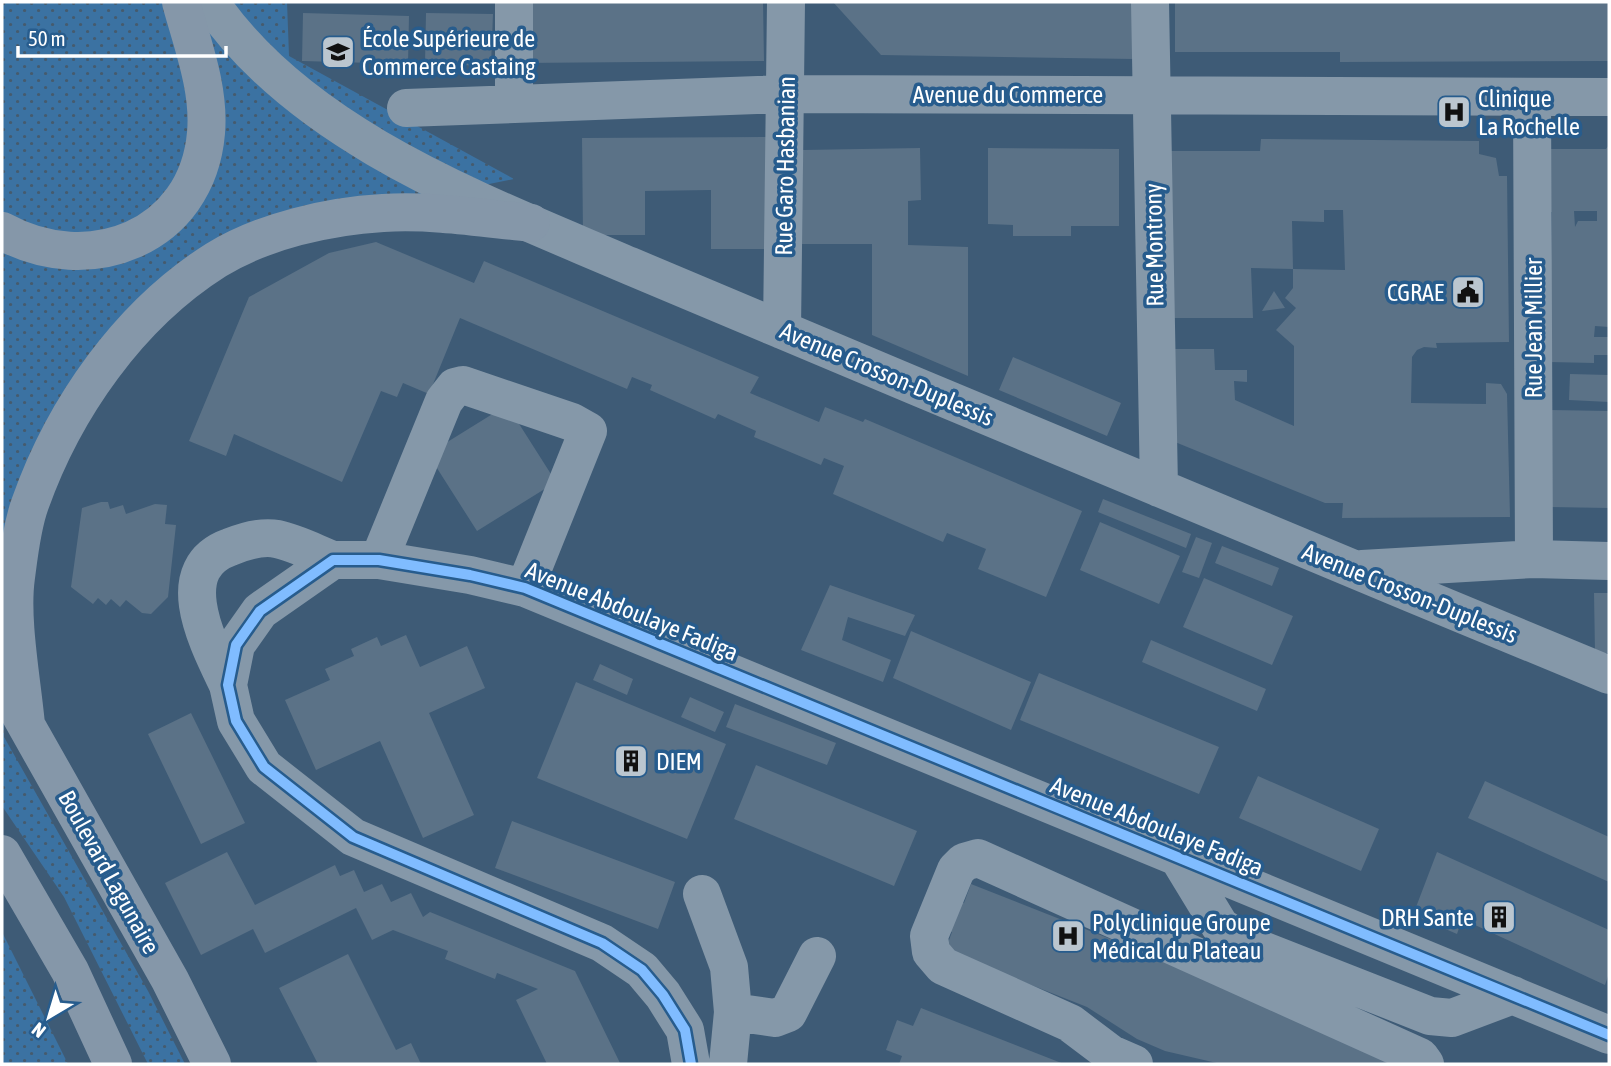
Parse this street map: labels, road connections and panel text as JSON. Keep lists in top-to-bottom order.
{
  "streets": {
    "highway": ["Boulevard Lagunaire"],
    "street": [
      "Avenue du Commerce",
      "Rue Garo Hasbanian",
      "Rue Montrony",
      "Rue Jean Millier",
      "Avenue Crosson-Duplessis",
      "Avenue Abdoulaye Fadiga"
    ]
  },
  "crossings": [
    ["Avenue du Commerce", "Rue Garo Hasbanian"],
    ["Avenue du Commerce", "Rue Montrony"],
    ["Avenue du Commerce", "Rue Jean Millier"],
    ["Rue Garo Hasbanian", "Avenue Crosson-Duplessis"],
    ["Rue Montrony", "Avenue Crosson-Duplessis"]
  ],
  "places": {
    "school or university": ["École Supérieure de Commerce Castaing"],
    "hospital": ["Clinique La Rochelle", "Polyclinique Groupe Médical du Plateau"],
    "public building": ["CGRAE"],
    "building": ["DIEM", "DRH Sante"]
  },
  "scale_bar": "50 m",
  "north": "bottom left"
}
